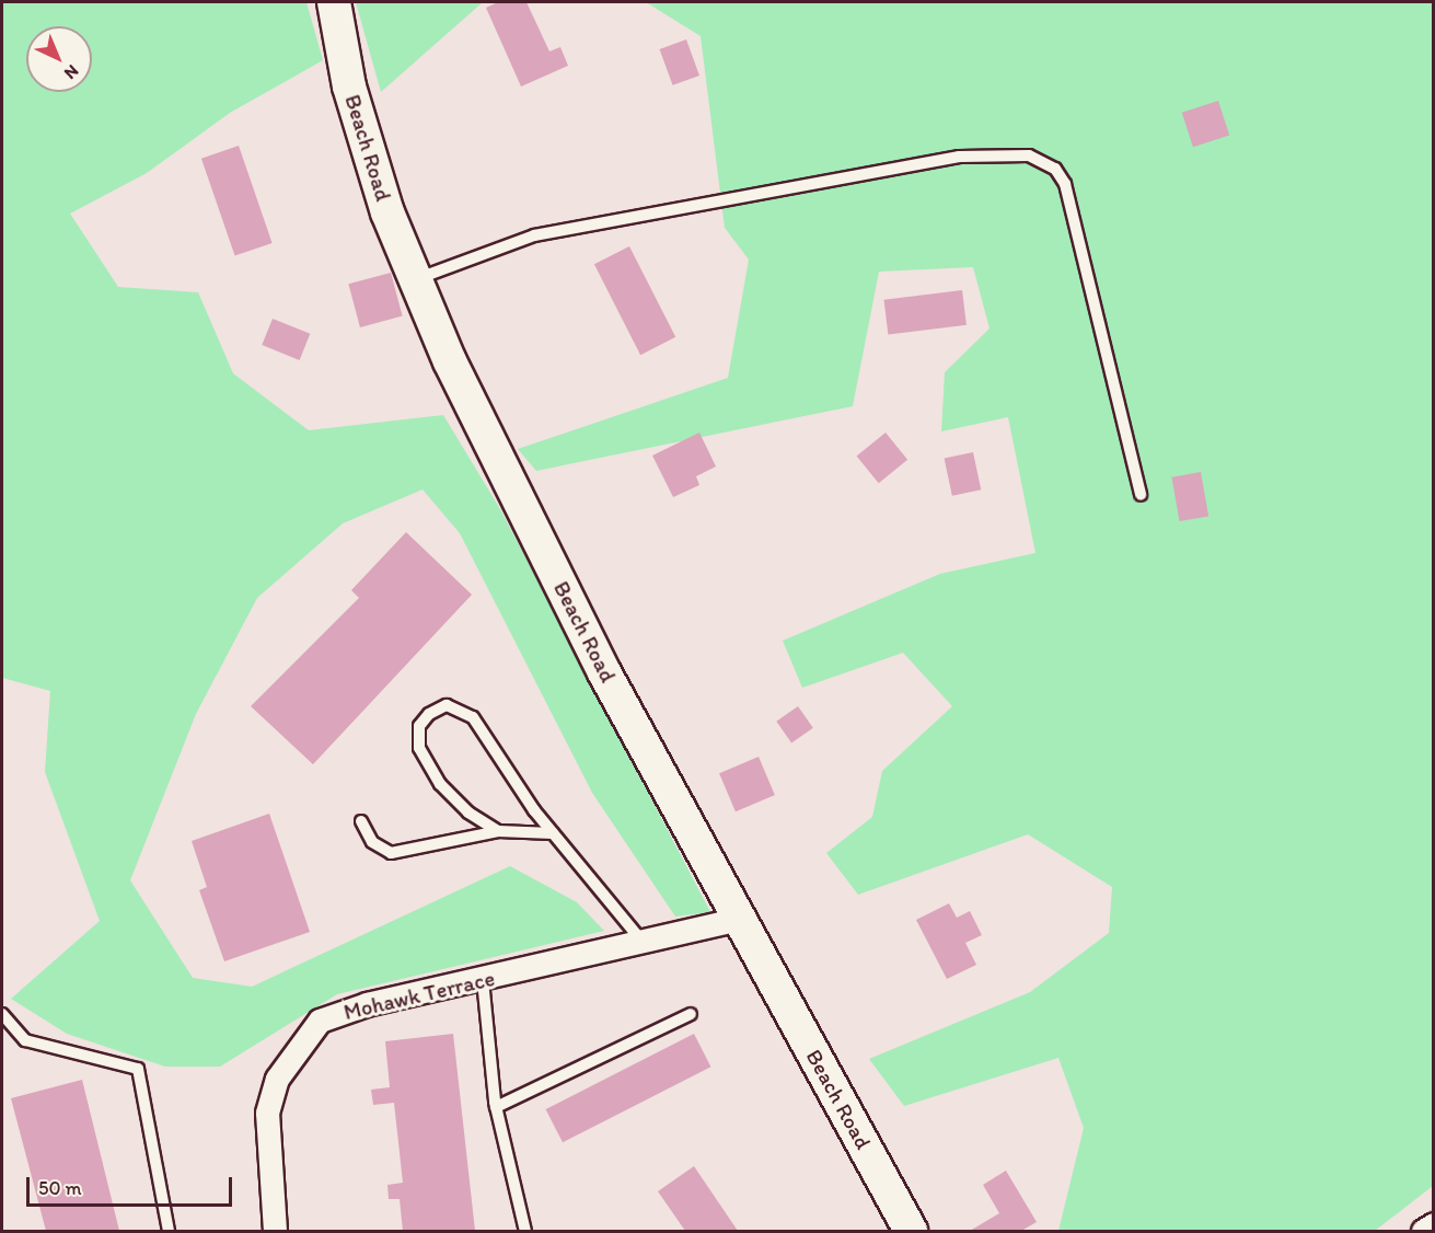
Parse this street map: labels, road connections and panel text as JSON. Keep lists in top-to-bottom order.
{
  "streets": {
    "street": ["Beach Road", "Mohawk Terrace"]
  },
  "crossings": [
    ["Beach Road", "Mohawk Terrace"]
  ],
  "scale_bar": "50 m",
  "north": "bottom right"
}
